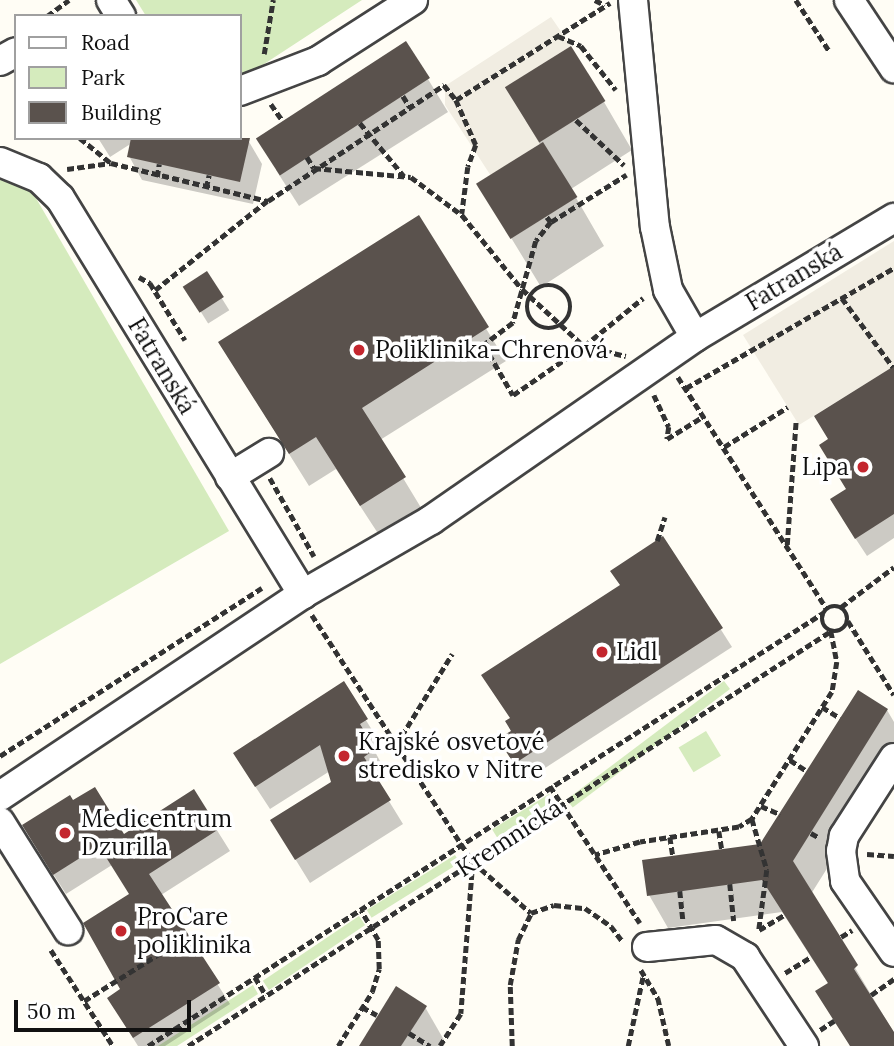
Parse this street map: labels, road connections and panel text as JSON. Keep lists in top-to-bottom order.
{
  "streets": {
    "street": ["Fatranská"],
    "path": ["Kremnická"]
  },
  "places": [
    "Poliklinika-Chrenová",
    "Lipa",
    "Lidl",
    "Krajské osvetové stredisko v Nitre",
    "Medicentrum Dzurilla",
    "ProCare poliklinika"
  ],
  "legend": ["Road", "Park", "Building"],
  "scale_bar": "50 m"
}
